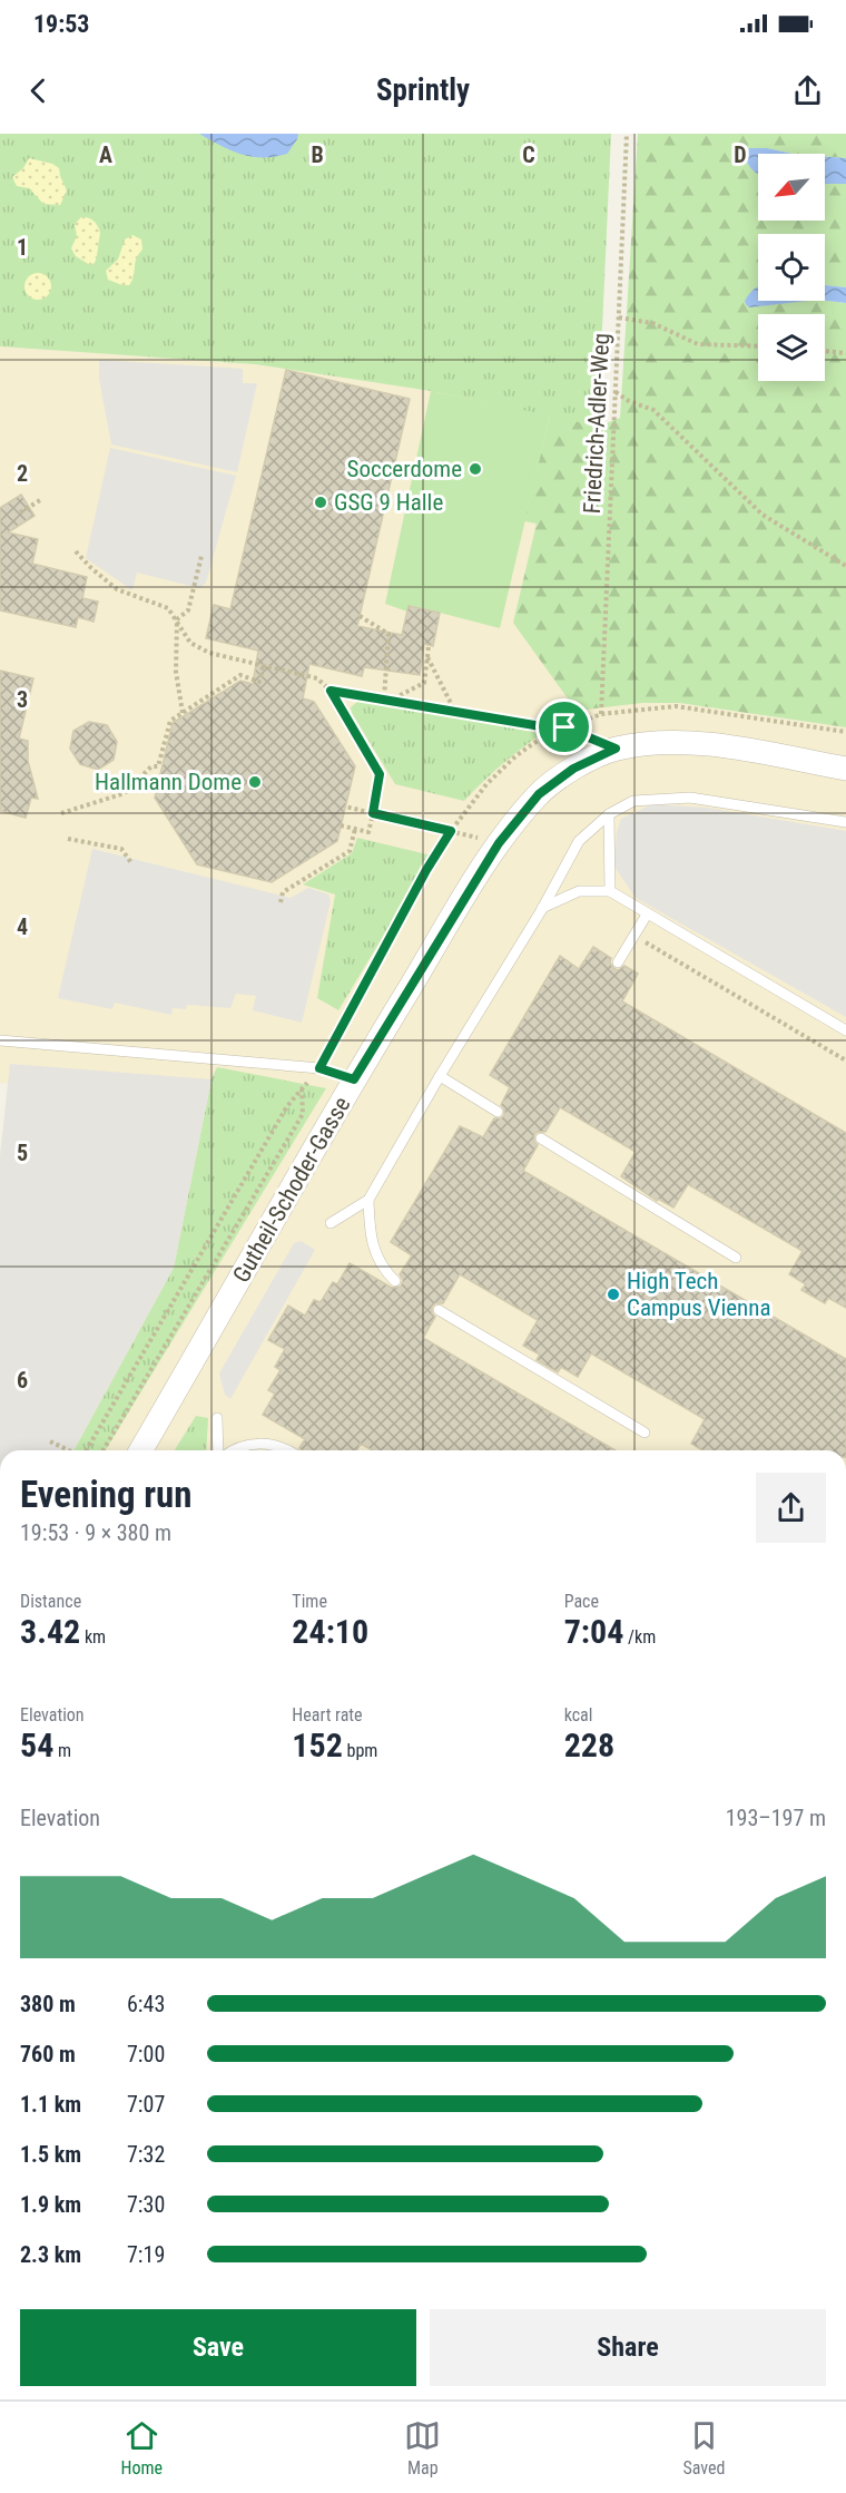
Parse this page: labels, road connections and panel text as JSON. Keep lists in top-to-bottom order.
{
  "streets": {
    "street": ["Gutheil-Schoder-Gasse"],
    "path": ["Friedrich-Adler-Weg"]
  },
  "places": [
    "Soccerdome",
    "GSG 9 Halle",
    "Hallmann Dome",
    "High Tech Campus Vienna"
  ],
  "north": "bottom left",
  "page": {
    "status": "19:53",
    "header": "Sprintly",
    "heading": ["Evening run", "19:53 · 9 × 380 m"],
    "stats": [
      ["Distance", "3.42 km"],
      ["Time", "24:10"],
      ["Pace", "7:04 /km"],
      ["Elevation", "54 m"],
      ["Heart rate", "152 bpm"],
      ["kcal", "228"]
    ],
    "chart": ["Elevation", "193–197 m"],
    "list": [
      {
        "name": "380 m",
        "note": "6:43"
      },
      {
        "name": "760 m",
        "note": "7:00"
      },
      {
        "name": "1.1 km",
        "note": "7:07"
      },
      {
        "name": "1.5 km",
        "note": "7:32"
      },
      {
        "name": "1.9 km",
        "note": "7:30"
      },
      {
        "name": "2.3 km",
        "note": "7:19"
      }
    ],
    "buttons": ["Save", "Share"],
    "tabs": ["Home", "Map", "Saved"]
  },
  "grid": {
    "columns": [
      "A",
      "B",
      "C",
      "D"
    ],
    "rows": [
      "1",
      "2",
      "3",
      "4",
      "5",
      "6"
    ]
  }
}
